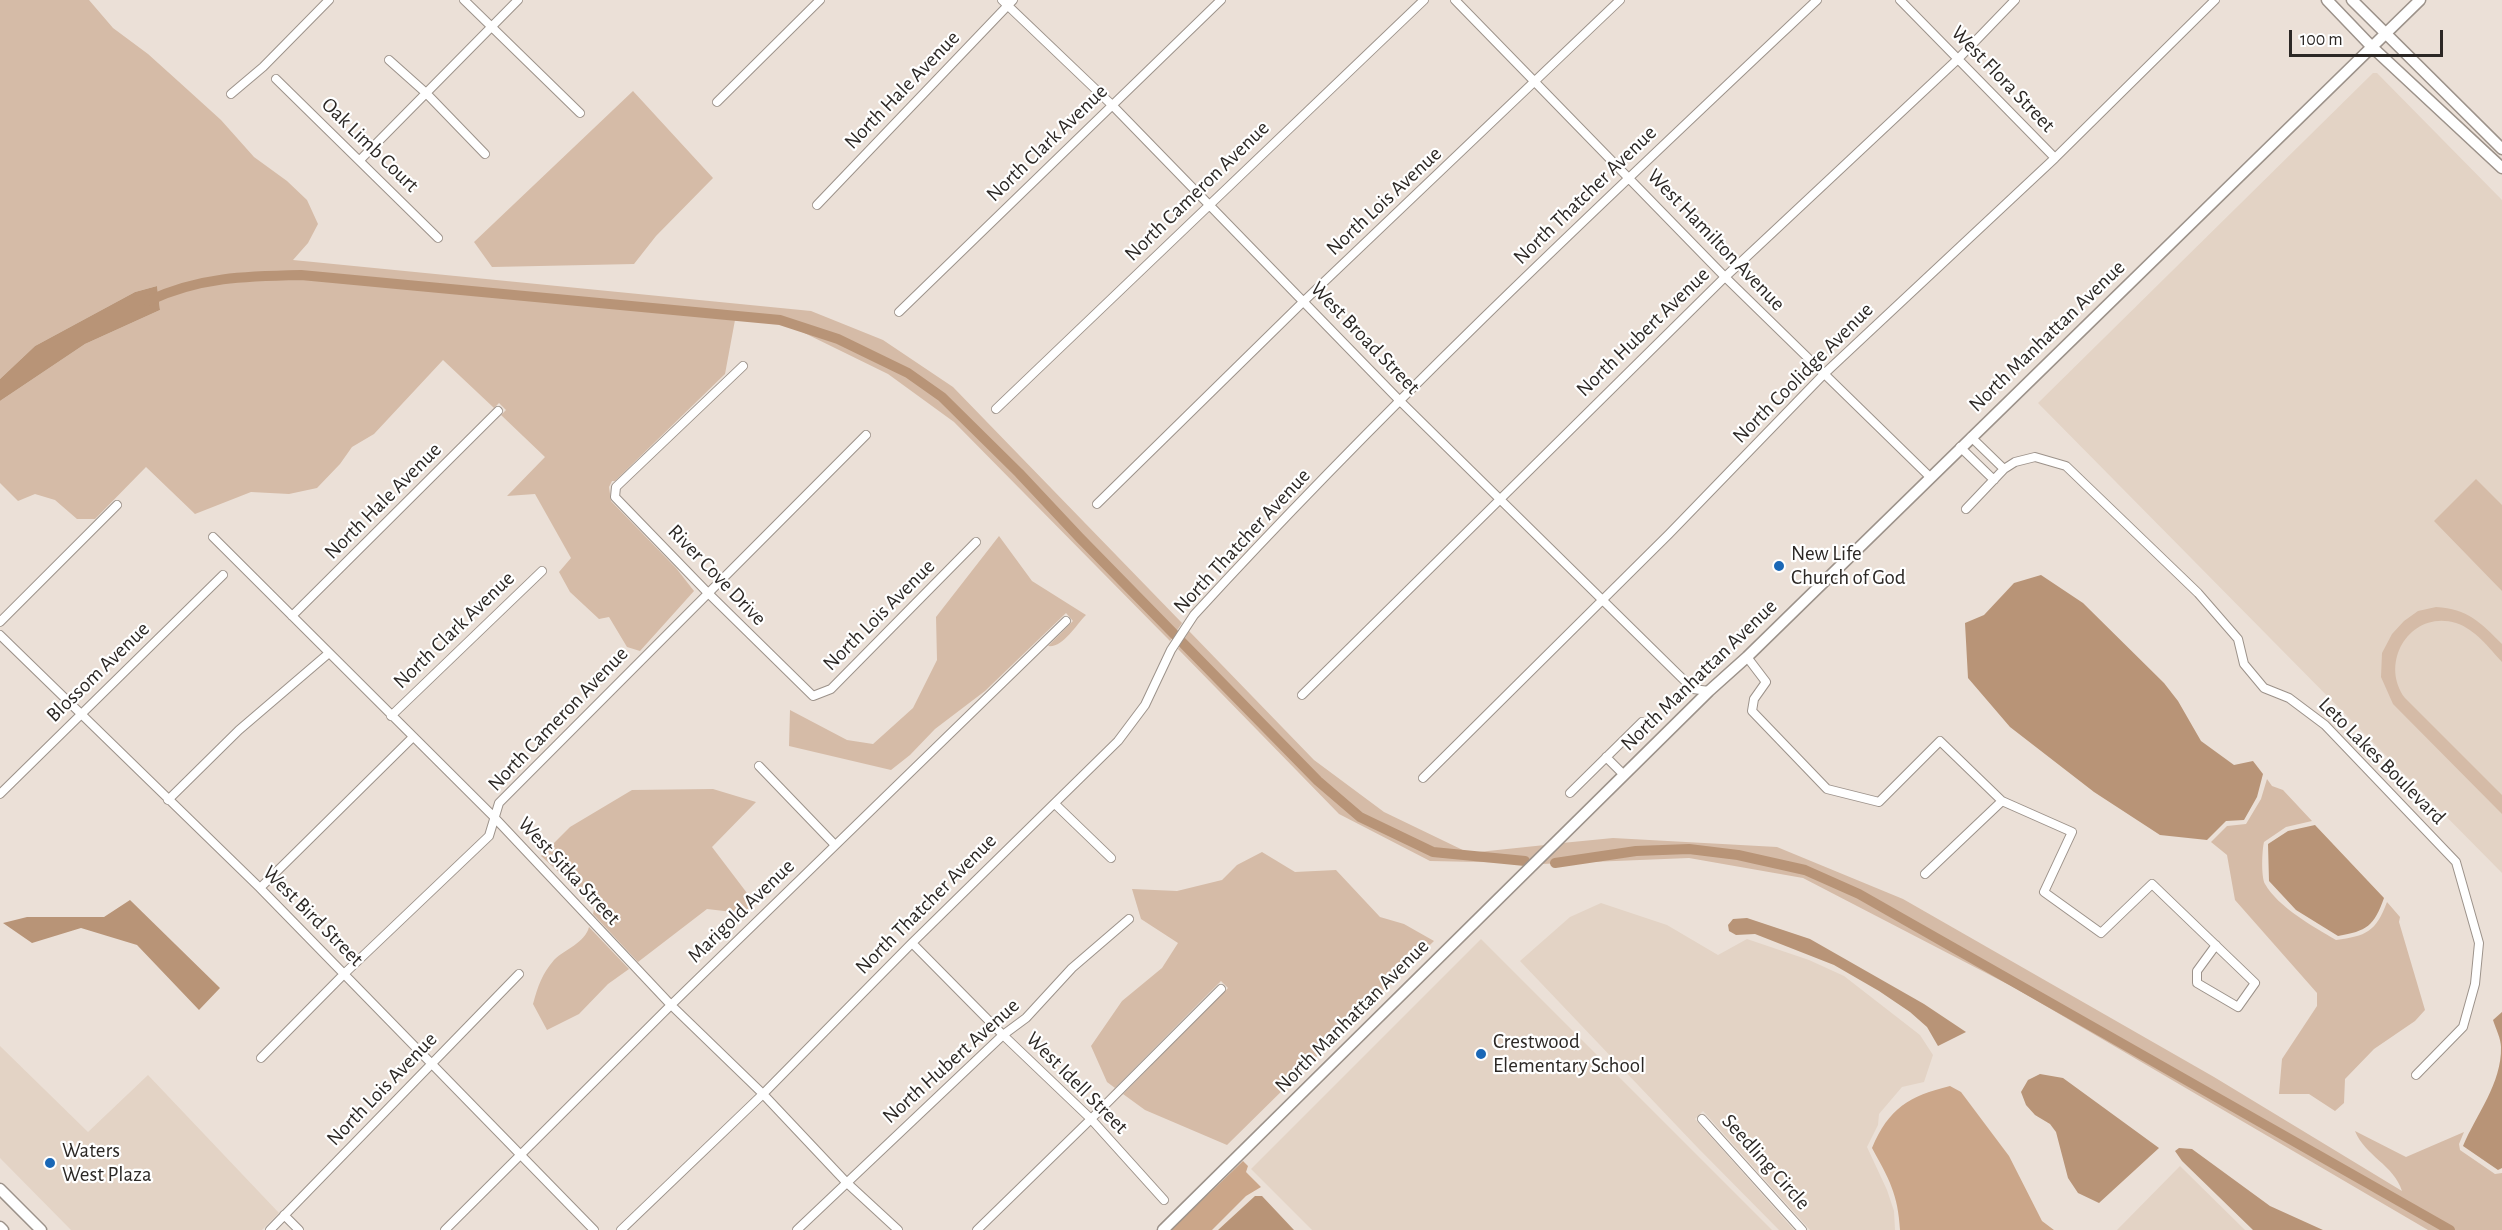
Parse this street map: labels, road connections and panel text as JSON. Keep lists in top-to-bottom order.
{
  "streets": {
    "street": [
      "West Flora Street",
      "North Hale Avenue",
      "North Clark Avenue",
      "Oak Limb Court",
      "North Cameron Avenue",
      "North Thatcher Avenue",
      "North Lois Avenue",
      "West Hamilton Avenue",
      "North Hubert Avenue",
      "North Manhattan Avenue",
      "West Broad Street",
      "North Coolidge Avenue",
      "River Cove Drive",
      "Blossom Avenue",
      "Leto Lakes Boulevard",
      "West Sitka Street",
      "Marigold Avenue",
      "West Bird Street",
      "West Idell Street",
      "Seedling Circle"
    ]
  },
  "crossings": [
    ["West Flora Street", "North Hubert Avenue"],
    ["West Flora Street", "North Coolidge Avenue"],
    ["North Hale Avenue", "West Broad Street"],
    ["North Hale Avenue", "West Sitka Street"],
    ["North Clark Avenue", "West Broad Street"],
    ["North Clark Avenue", "West Sitka Street"],
    ["North Cameron Avenue", "West Broad Street"],
    ["North Cameron Avenue", "River Cove Drive"],
    ["North Cameron Avenue", "West Sitka Street"],
    ["North Cameron Avenue", "West Bird Street"],
    ["North Thatcher Avenue", "West Hamilton Avenue"],
    ["North Thatcher Avenue", "West Broad Street"],
    ["North Thatcher Avenue", "West Sitka Street"],
    ["North Thatcher Avenue", "West Idell Street"],
    ["North Lois Avenue", "West Hamilton Avenue"],
    ["North Lois Avenue", "West Broad Street"],
    ["North Lois Avenue", "River Cove Drive"],
    ["North Lois Avenue", "West Bird Street"],
    ["West Hamilton Avenue", "North Hubert Avenue"],
    ["West Hamilton Avenue", "North Manhattan Avenue"],
    ["West Hamilton Avenue", "North Coolidge Avenue"],
    ["North Hubert Avenue", "West Broad Street"],
    ["North Hubert Avenue", "West Sitka Street"],
    ["North Hubert Avenue", "West Idell Street"],
    ["North Manhattan Avenue", "West Broad Street"],
    ["West Broad Street", "North Coolidge Avenue"],
    ["Blossom Avenue", "West Bird Street"],
    ["West Sitka Street", "Marigold Avenue"],
    ["Marigold Avenue", "West Bird Street"]
  ],
  "places": ["New Life Church of God", "Crestwood Elementary School", "Waters West Plaza"],
  "scale_bar": "100 m"
}
